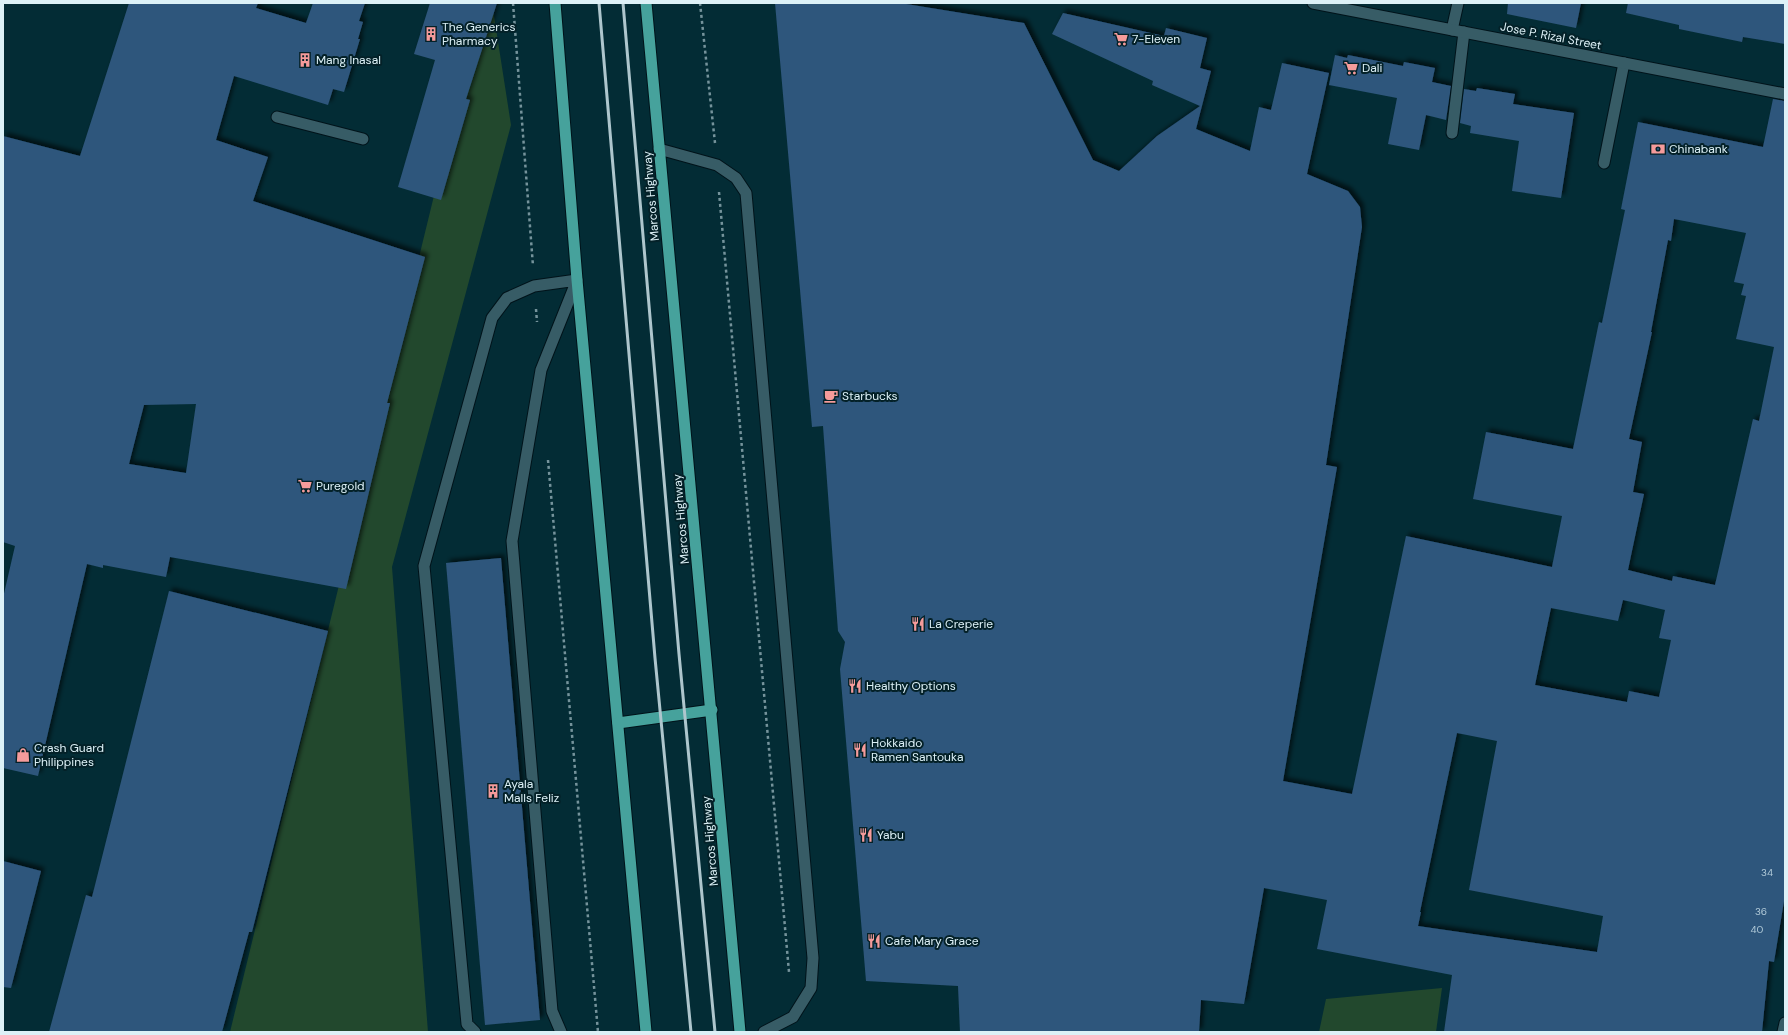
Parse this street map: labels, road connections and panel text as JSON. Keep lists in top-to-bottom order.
{
  "streets": {
    "main road": ["Marcos Highway"],
    "street": ["Jose P. Rizal Street"]
  },
  "places": {
    "building": ["The Generics Pharmacy", "Mang Inasal", "Ayala Malls Feliz"],
    "supermarket": ["7-Eleven", "Dali", "Puregold"],
    "bank": ["Chinabank"],
    "cafe": ["Starbucks"],
    "restaurant": [
      "La Creperie",
      "Healthy Options",
      "Hokkaido Ramen Santouka",
      "Yabu",
      "Cafe Mary Grace"
    ],
    "shop": ["Crash Guard Philippines"]
  },
  "house_numbers": ["34", "36", "40"]
}
